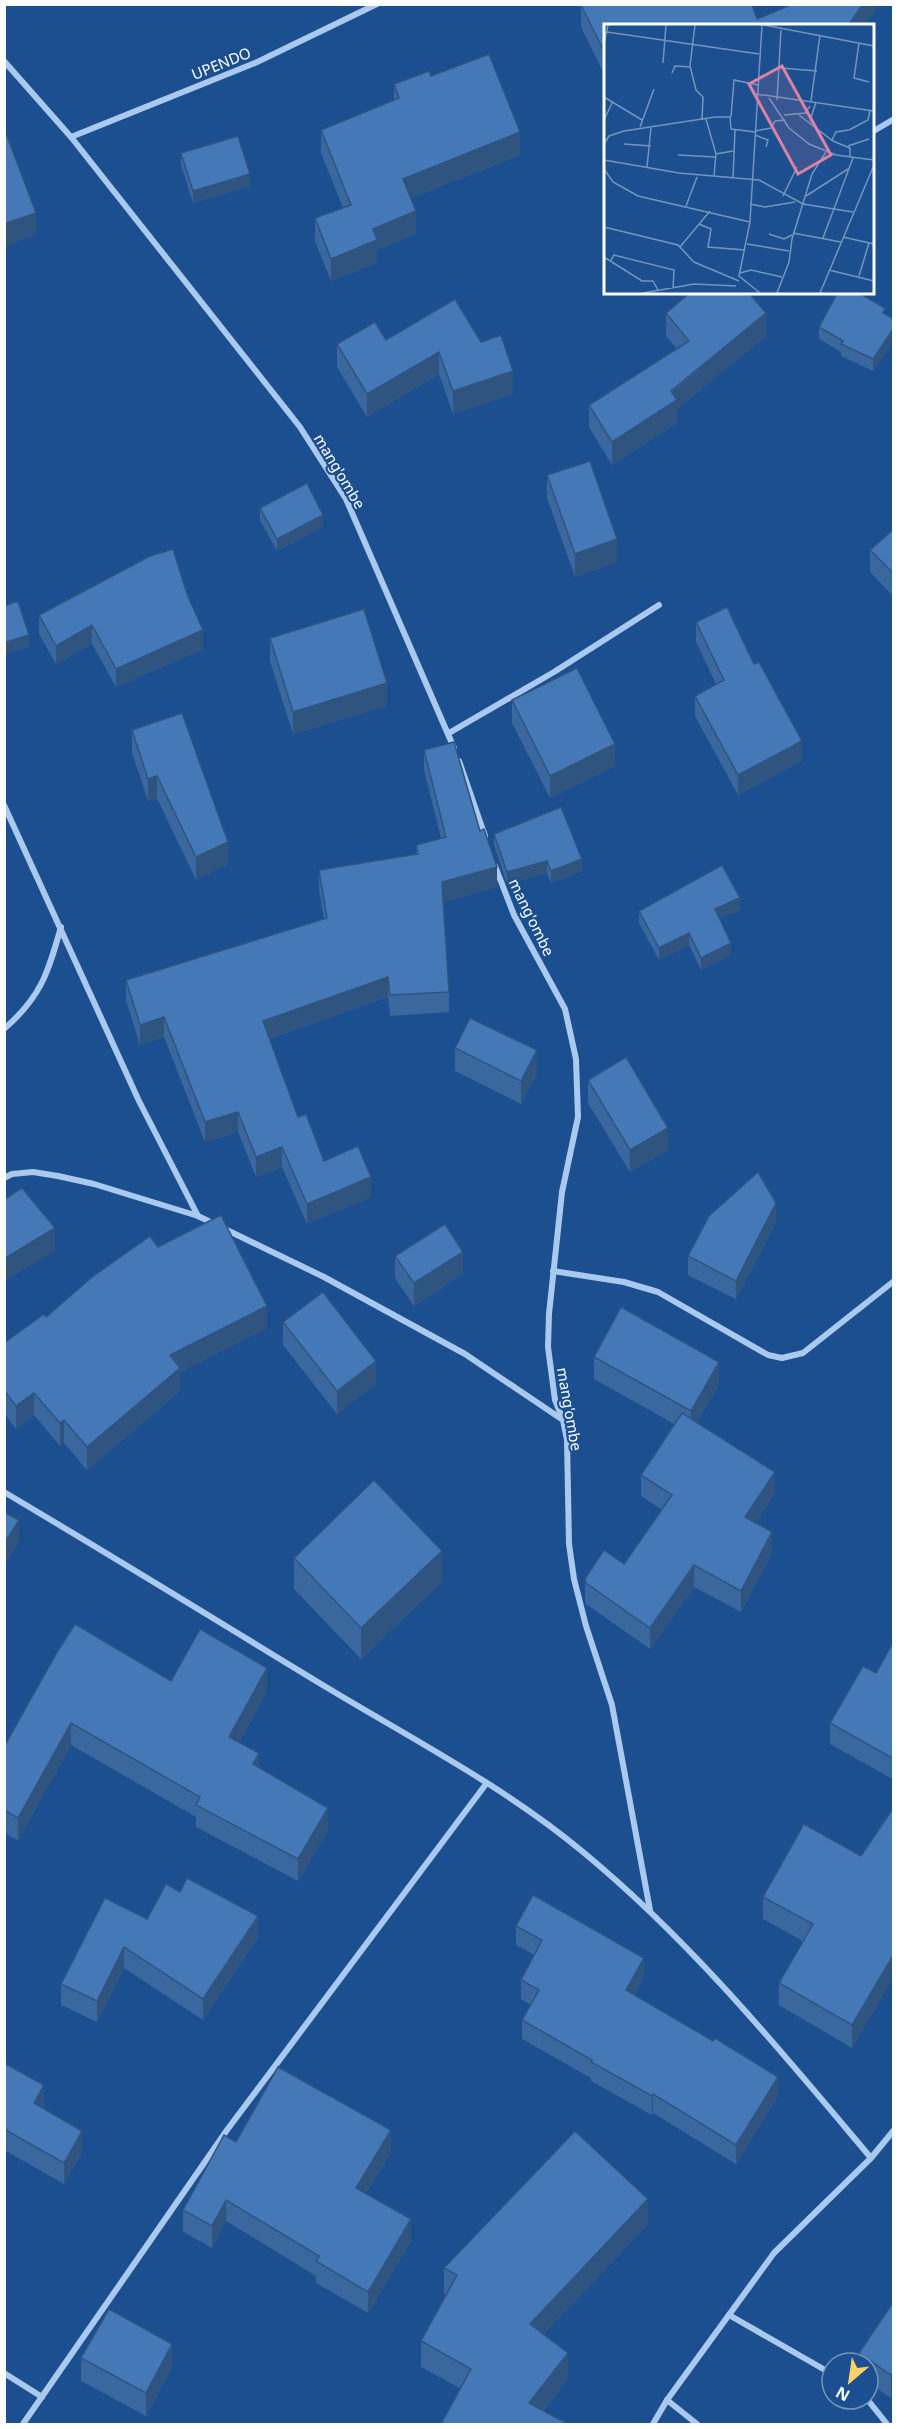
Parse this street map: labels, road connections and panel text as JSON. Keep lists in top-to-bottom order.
{
  "streets": {
    "street": ["UPENDO", "mang'ombe"]
  },
  "crossings": [
    ["UPENDO", "mang'ombe"]
  ],
  "north": "bottom left"
}
